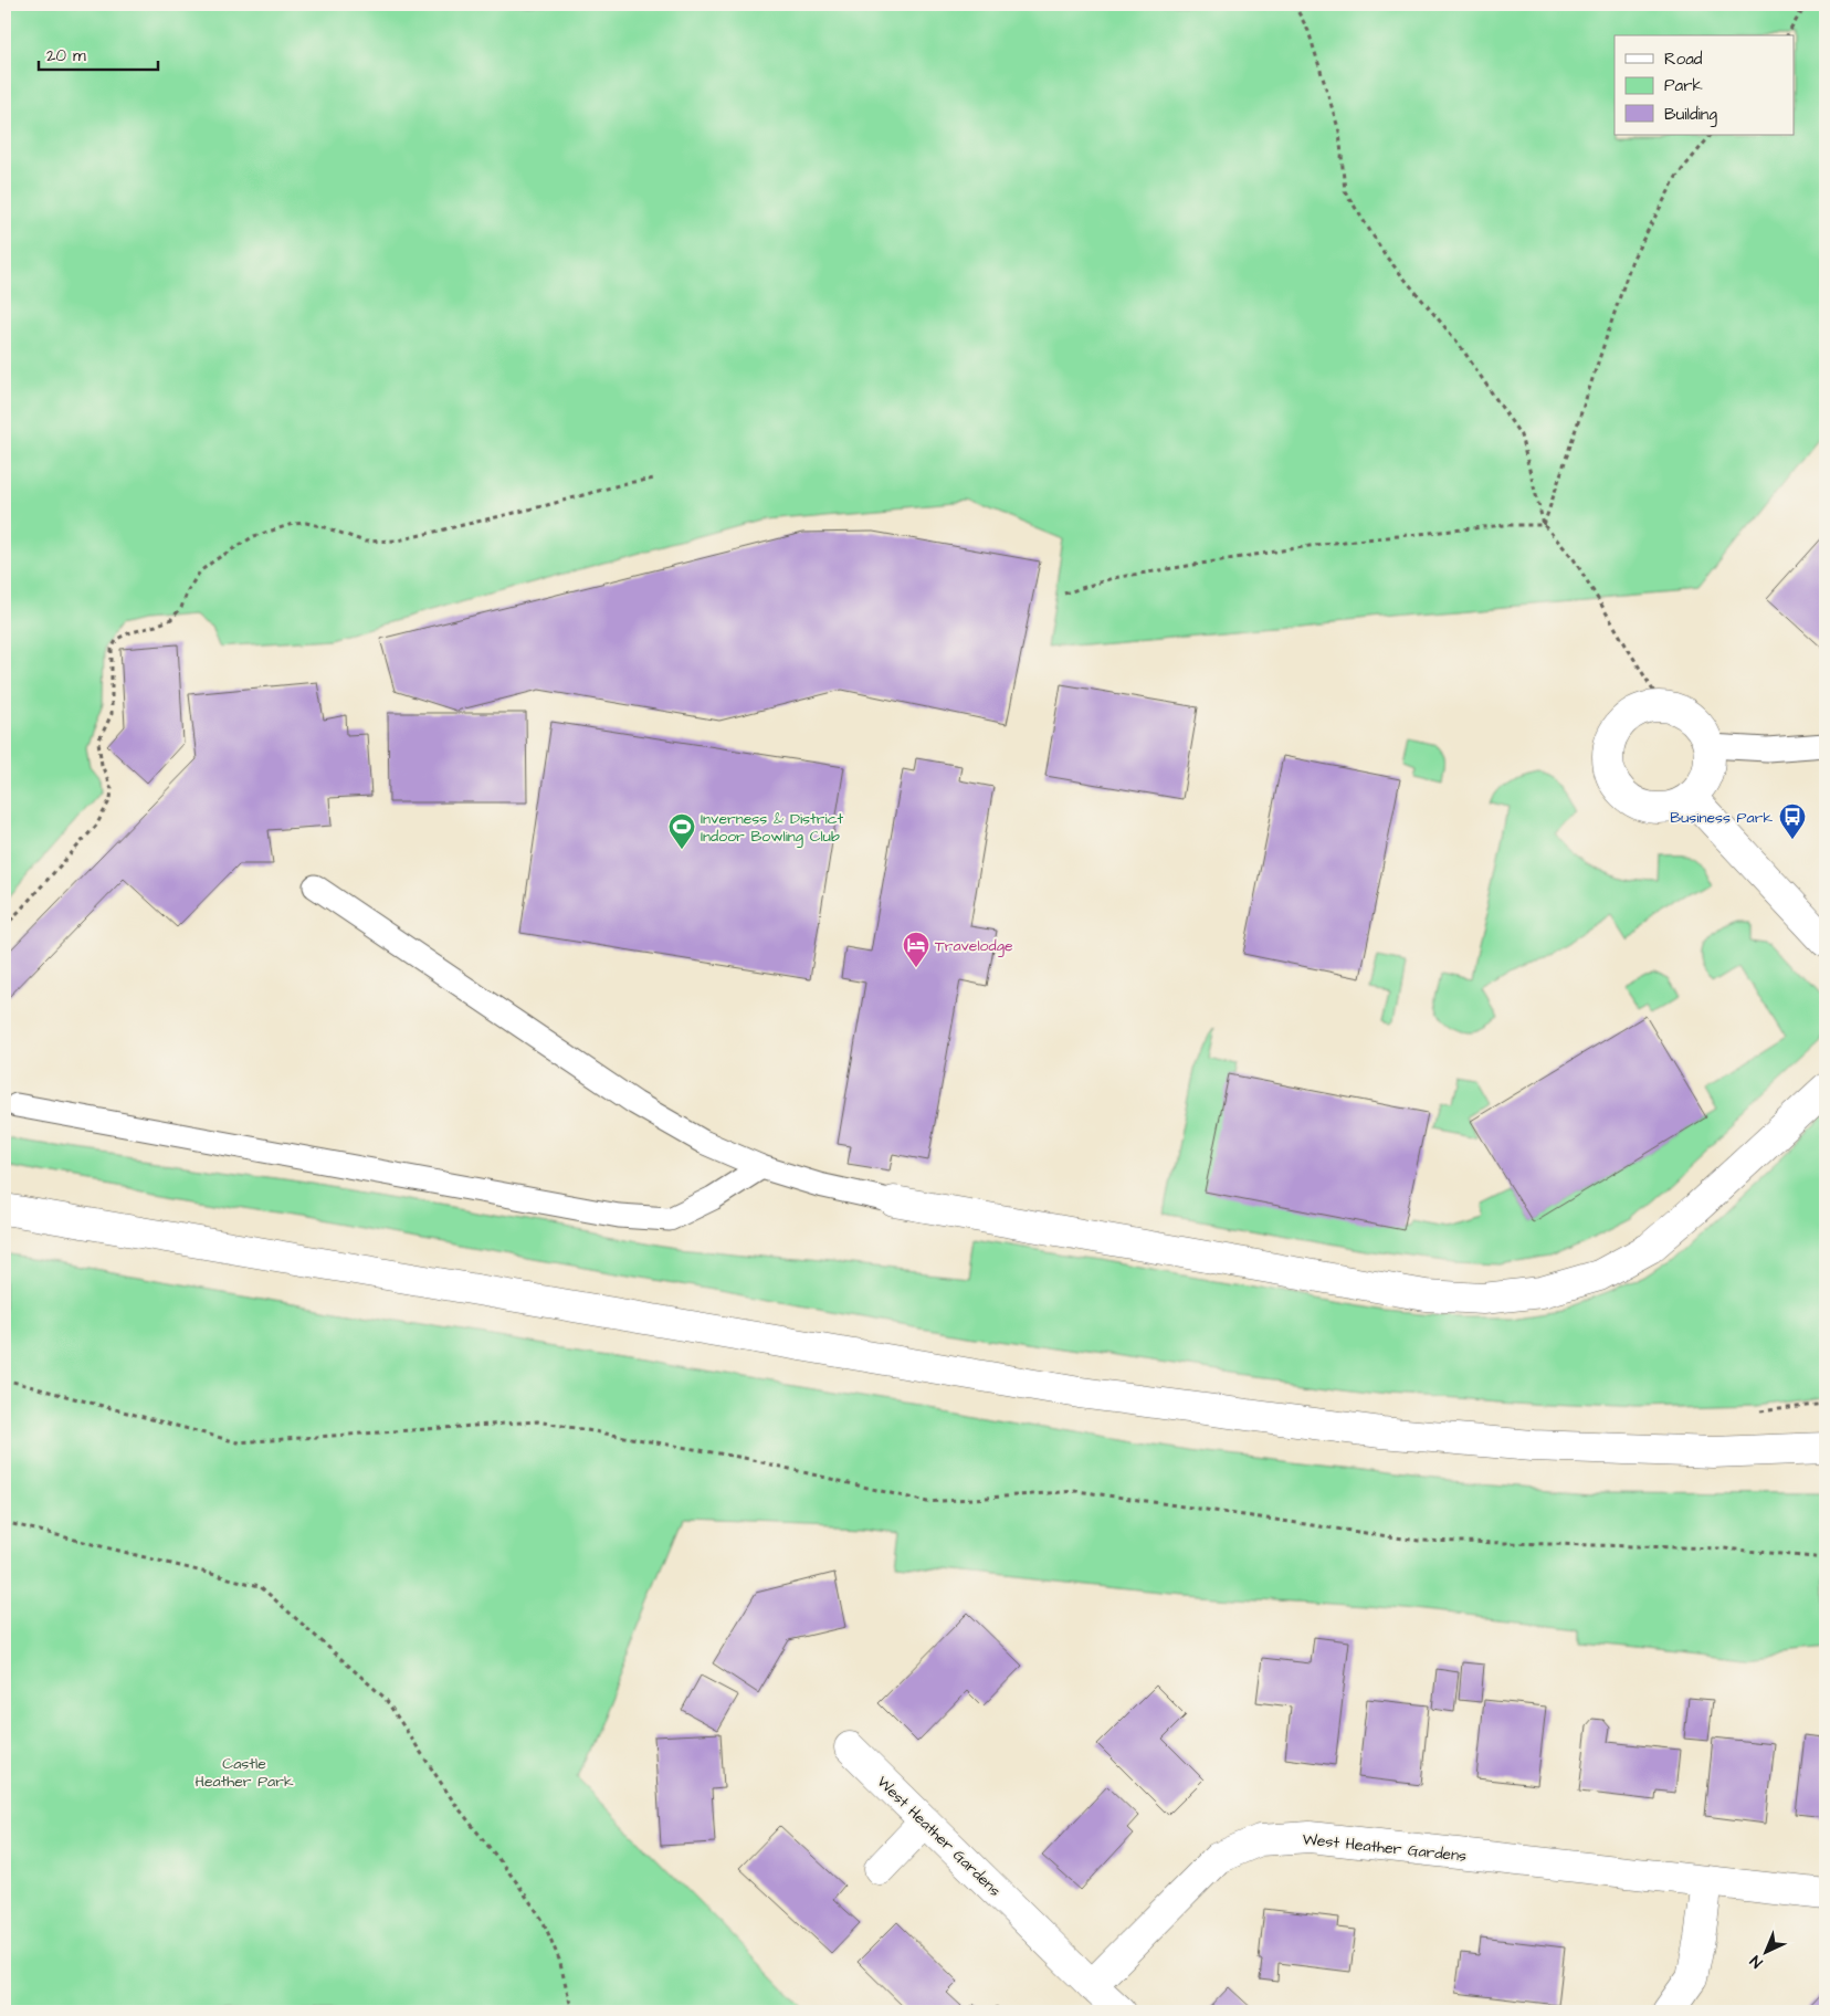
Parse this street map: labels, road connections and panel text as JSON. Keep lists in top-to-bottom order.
{
  "streets": {
    "street": ["West Heather Gardens"]
  },
  "parks": ["Castle Heather Park"],
  "places": {
    "bus stop": ["Business Park"],
    "sports": ["Inverness & District Indoor Bowling Club"],
    "hotel": ["Travelodge"]
  },
  "legend": ["Road", "Park", "Building"],
  "scale_bar": "20 m",
  "north": "bottom left"
}
